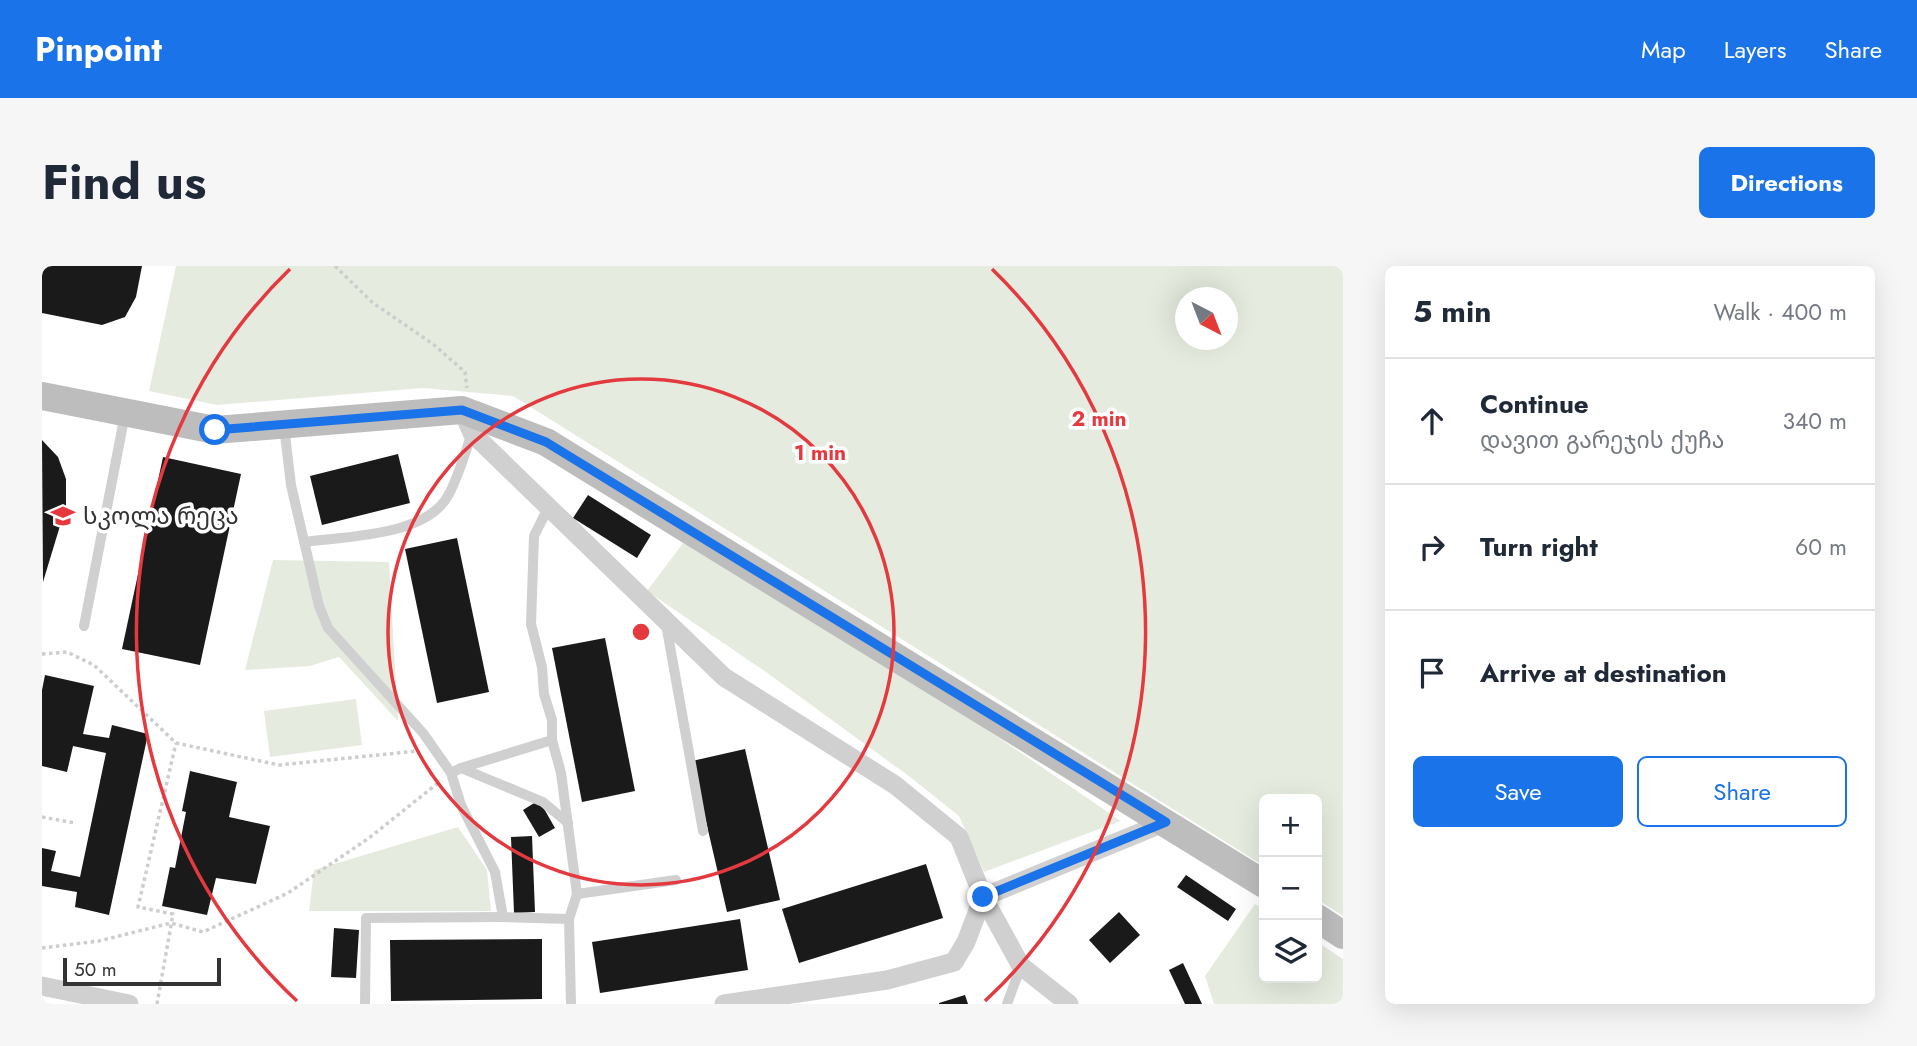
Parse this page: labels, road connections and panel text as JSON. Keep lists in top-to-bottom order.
{
  "places": {
    "school or university": ["სკოლა რეცა"]
  },
  "scale_bar": "50 m",
  "north": "bottom right",
  "page": {
    "header": "Pinpoint",
    "nav": ["Map", "Layers", "Share"],
    "title": "Find us",
    "buttons": [
      "Directions",
      ["Save", "Share"]
    ],
    "heading": ["5 min", "Walk · 400 m"],
    "list": [
      ["Continue", "დავით გარეჯის ქუჩა", "340 m"],
      ["Turn right", "60 m"],
      "Arrive at destination"
    ],
    "map_buttons": ["+", "−"],
    "scale": "50 m"
  },
  "rings": ["2 min", "1 min"]
}
